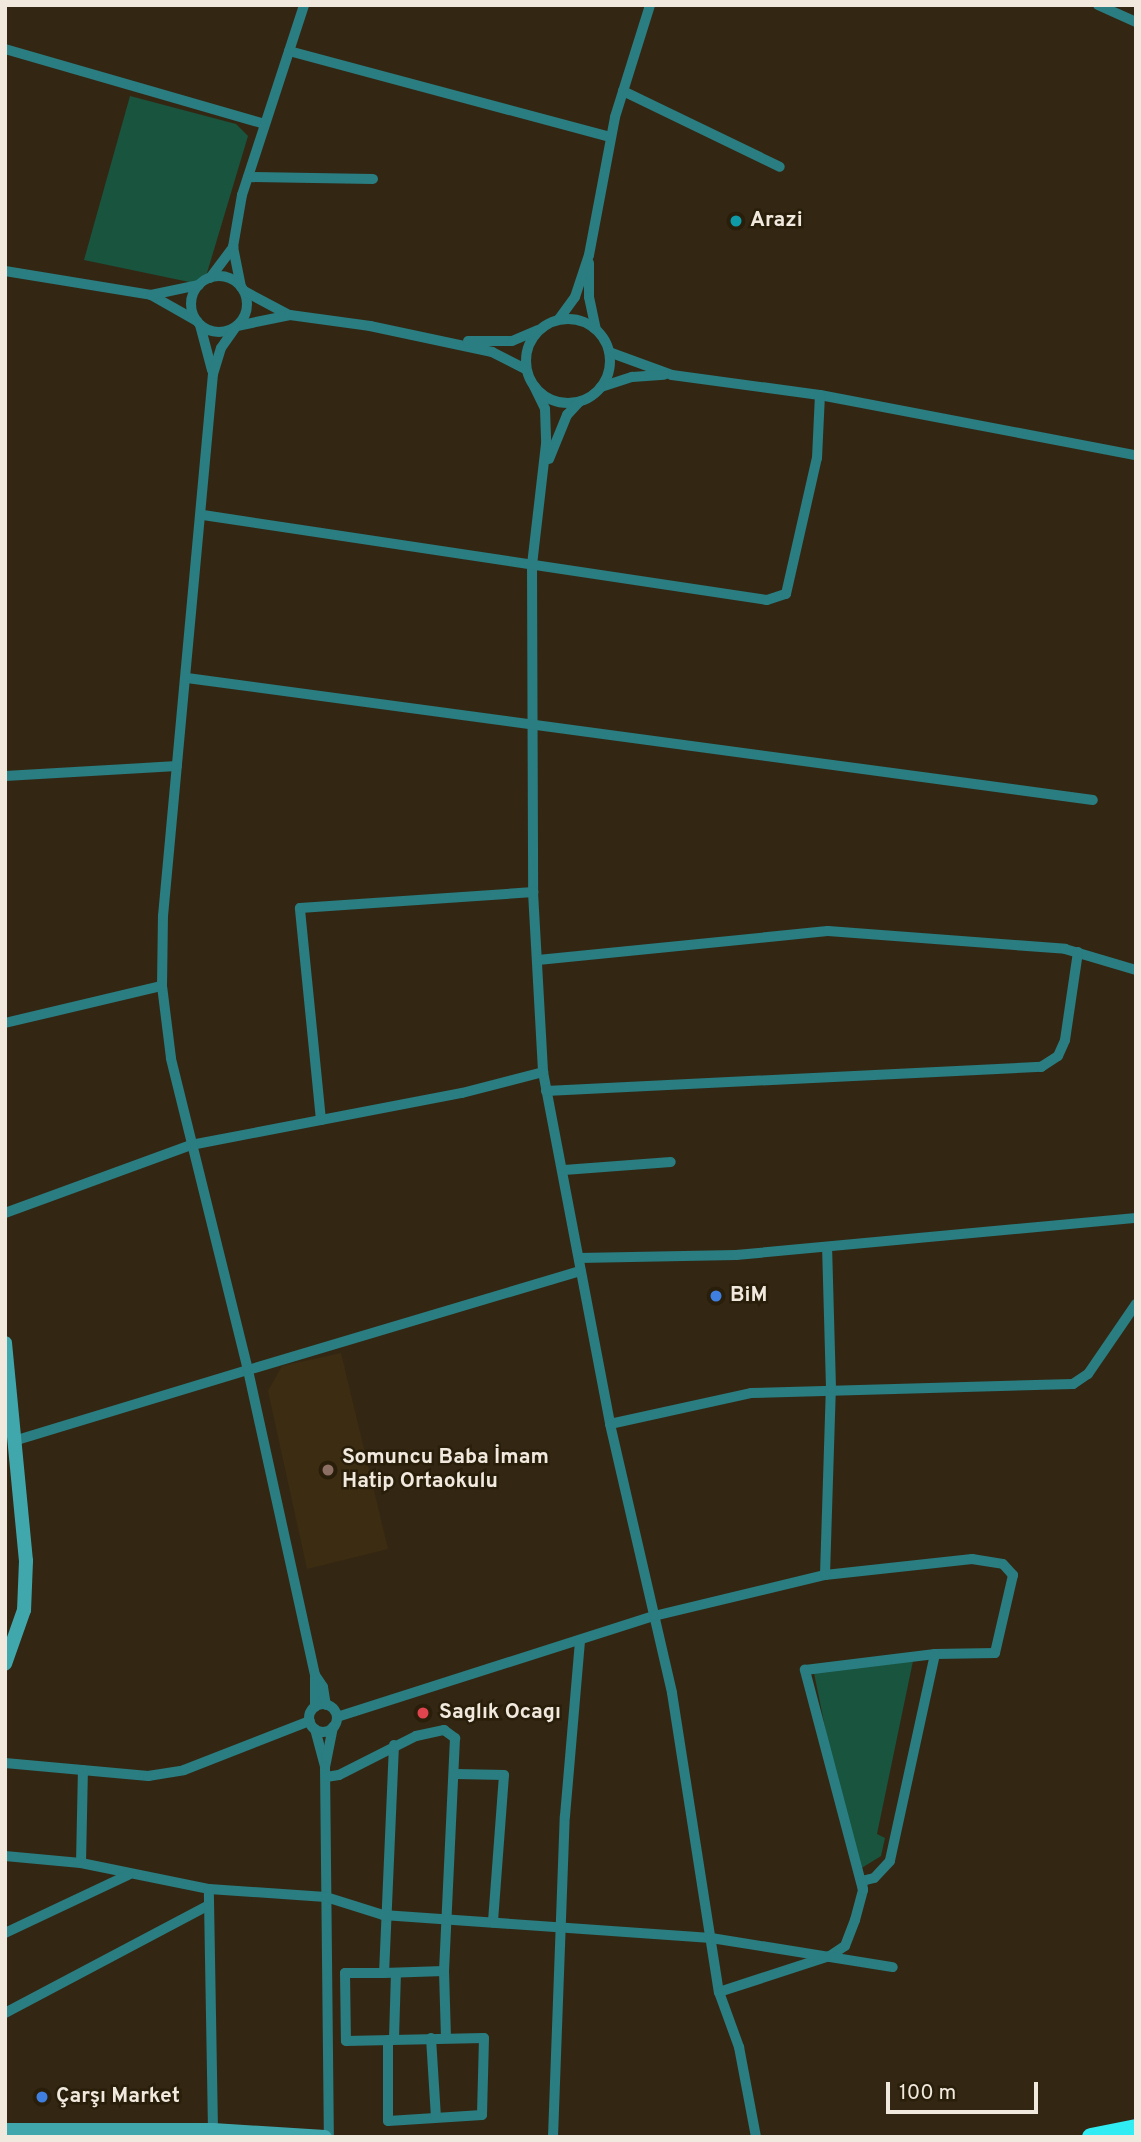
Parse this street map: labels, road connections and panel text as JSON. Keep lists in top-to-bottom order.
{
  "places": [
    "Arazi",
    "BiM",
    "Somuncu Baba İmam Hatip Ortaokulu",
    "Saglık Ocagı",
    "Çarşı Market"
  ],
  "scale_bar": "100 m"
}
